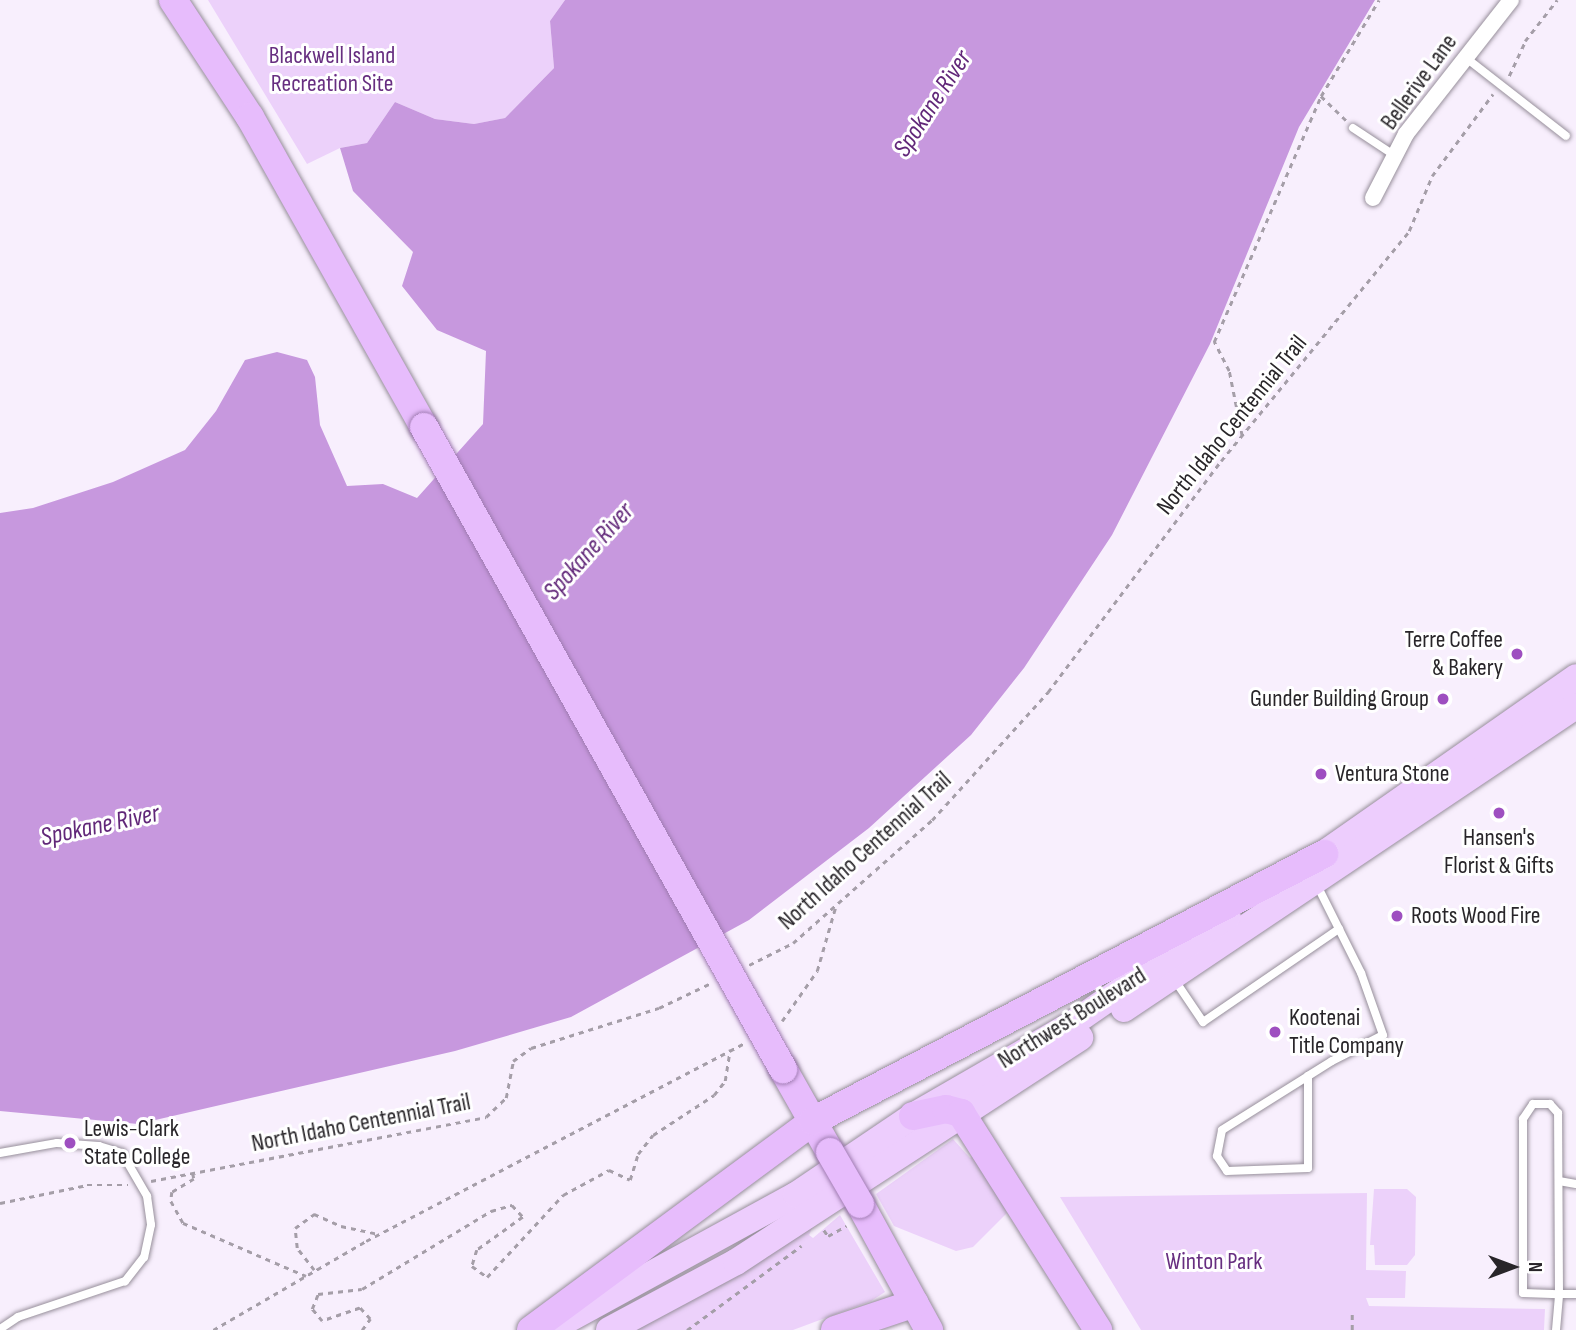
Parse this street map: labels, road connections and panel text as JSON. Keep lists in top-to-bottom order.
{
  "streets": {
    "main road": ["Northwest Boulevard"],
    "street": ["Bellerive Lane"],
    "path": ["North Idaho Centennial Trail"]
  },
  "water": ["Spokane River"],
  "parks": ["Blackwell Island Recreation Site", "Winton Park"],
  "places": [
    "Terre Coffee & Bakery",
    "Gunder Building Group",
    "Ventura Stone",
    "Hansen's Florist & Gifts",
    "Roots Wood Fire",
    "Kootenai Title Company",
    "Lewis-Clark State College"
  ],
  "north": "right"
}
